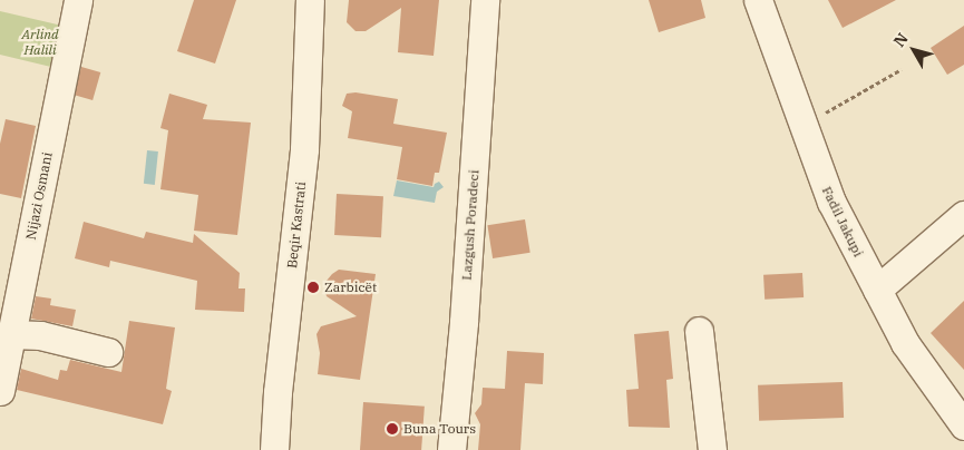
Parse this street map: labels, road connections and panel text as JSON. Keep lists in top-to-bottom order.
{
  "streets": {
    "street": [
      "Nijazi Osmani",
      "Fadil Jakupi",
      "Beqir Kastrati",
      "Lazgush Poradeci"
    ]
  },
  "parks": ["Arlind Halili"],
  "places": ["Zarbicët", "Buna Tours"],
  "north": "top left"
}
